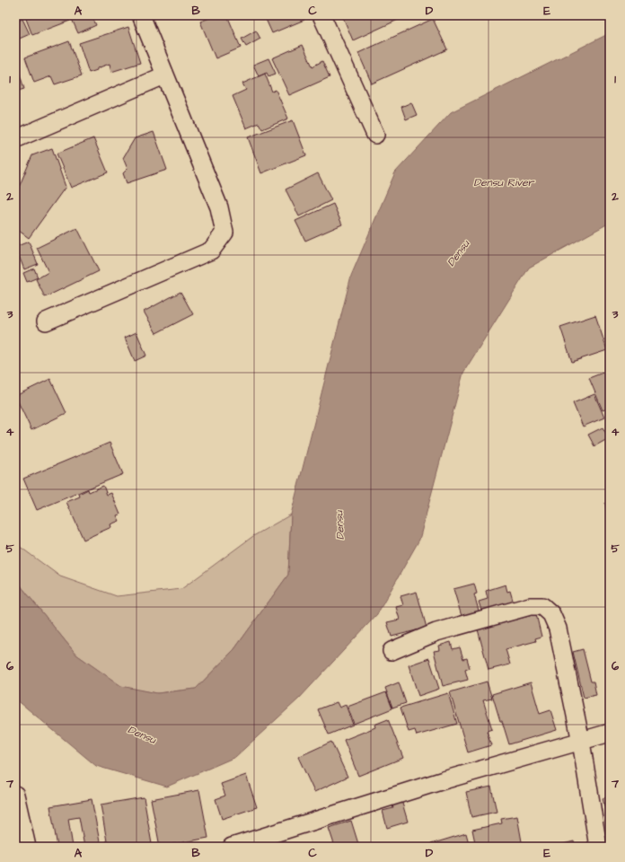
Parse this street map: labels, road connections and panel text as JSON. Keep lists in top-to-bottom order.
{
  "water": ["Densu River", "Densu"],
  "grid": {
    "columns": [
      "A",
      "B",
      "C",
      "D",
      "E"
    ],
    "rows": [
      "1",
      "2",
      "3",
      "4",
      "5",
      "6",
      "7"
    ]
  }
}
